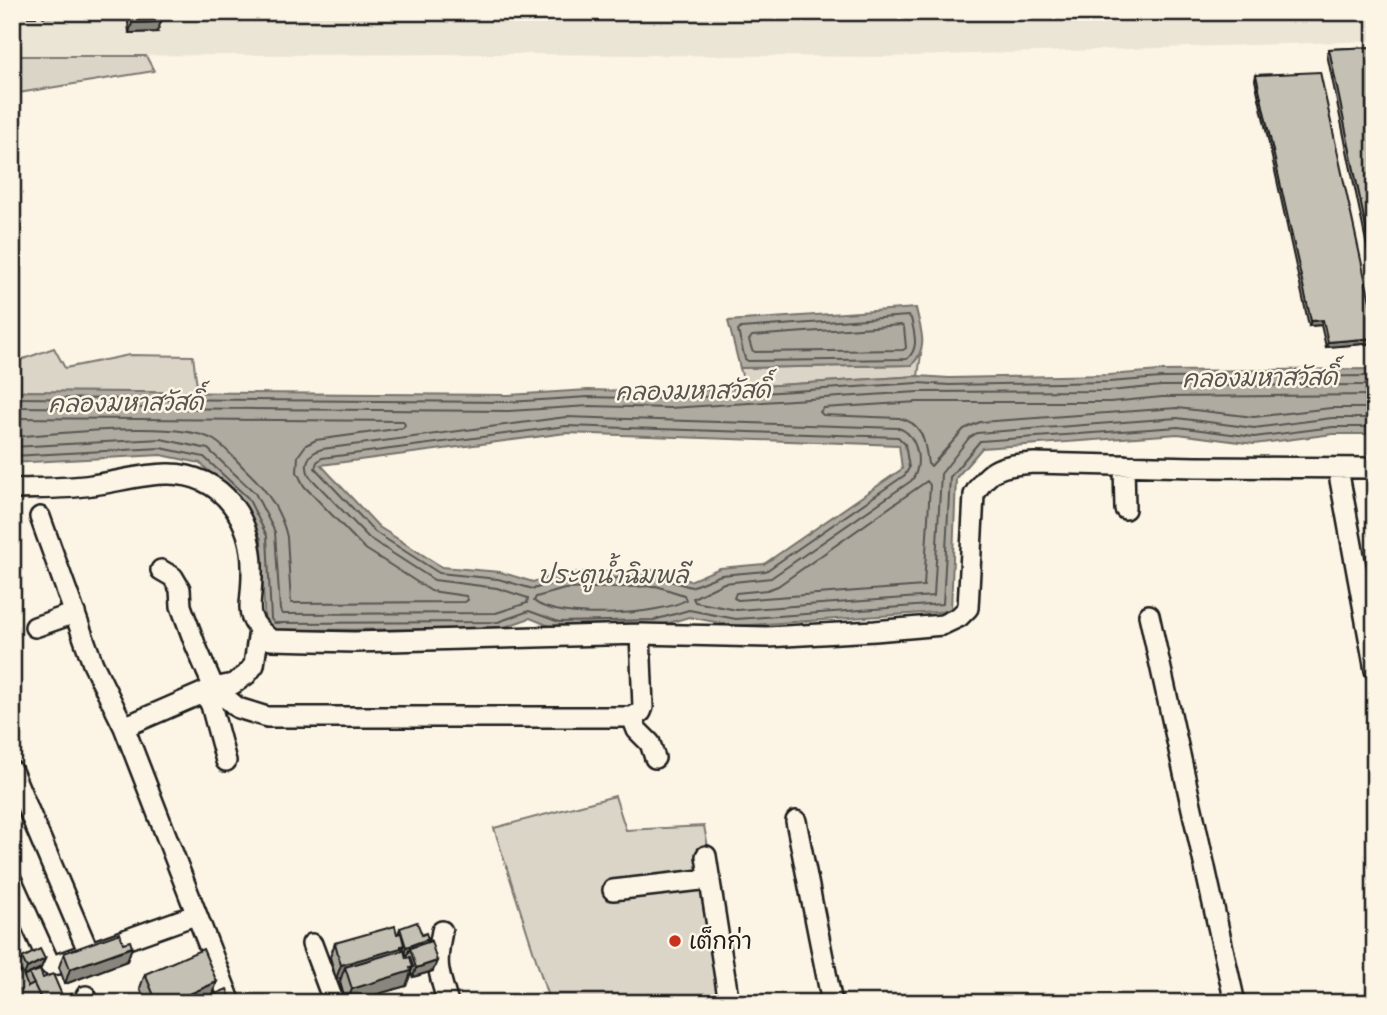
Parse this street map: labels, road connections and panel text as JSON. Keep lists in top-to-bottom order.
{
  "water": ["คลองมหาสวัสดิ์", "ประตูน้ำฉิมพลี"],
  "places": ["เต็กก่า"]
}
